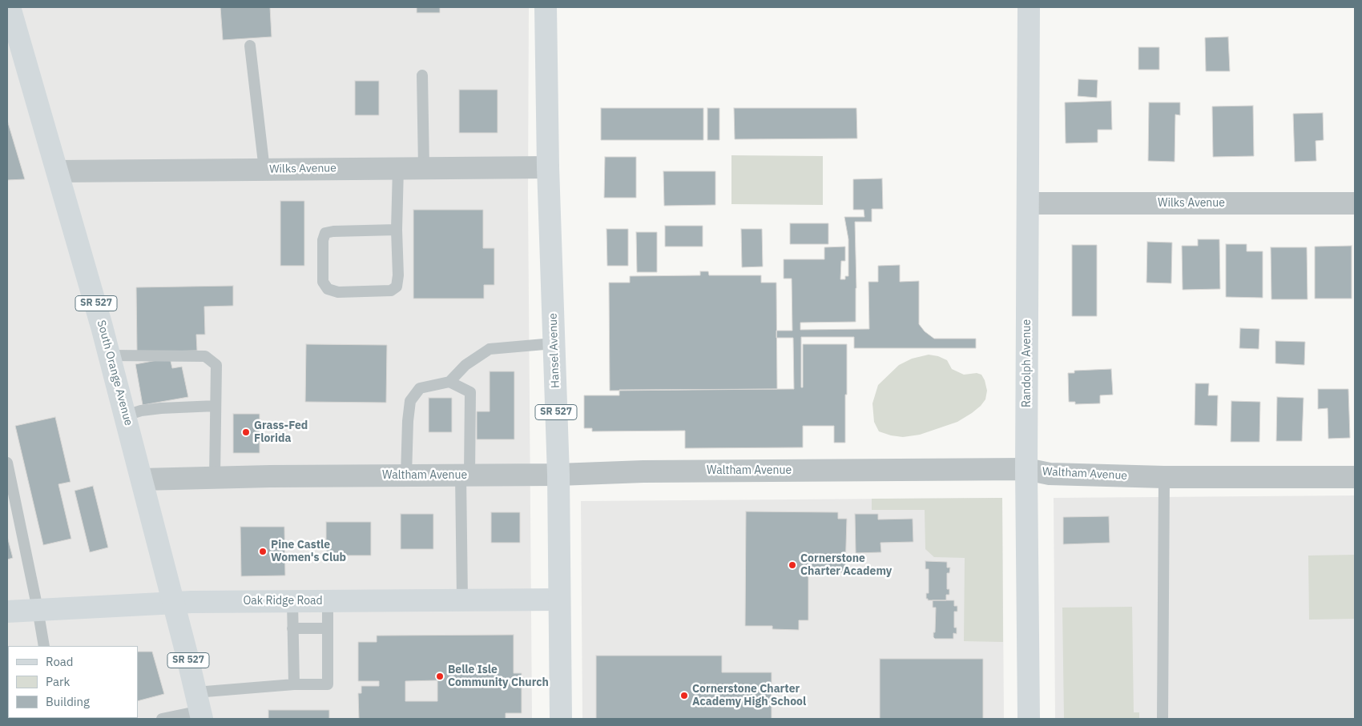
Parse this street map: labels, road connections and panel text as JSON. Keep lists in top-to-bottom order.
{
  "streets": {
    "main road": [
      "SR 527",
      "Hansel Avenue",
      "Randolph Avenue",
      "South Orange Avenue",
      "Oak Ridge Road"
    ],
    "street": ["Wilks Avenue", "Waltham Avenue"]
  },
  "crossings": [
    ["Wilks Avenue", "Hansel Avenue"],
    ["Wilks Avenue", "Randolph Avenue"],
    ["Wilks Avenue", "South Orange Avenue"],
    ["Hansel Avenue", "Waltham Avenue"],
    ["Hansel Avenue", "Oak Ridge Road"],
    ["Randolph Avenue", "Waltham Avenue"],
    ["South Orange Avenue", "Waltham Avenue"],
    ["South Orange Avenue", "Oak Ridge Road"]
  ],
  "places": [
    "Grass-Fed Florida",
    "Pine Castle Women's Club",
    "Cornerstone Charter Academy",
    "Belle Isle Community Church",
    "Cornerstone Charter Academy High School"
  ],
  "legend": ["Road", "Park", "Building"]
}
